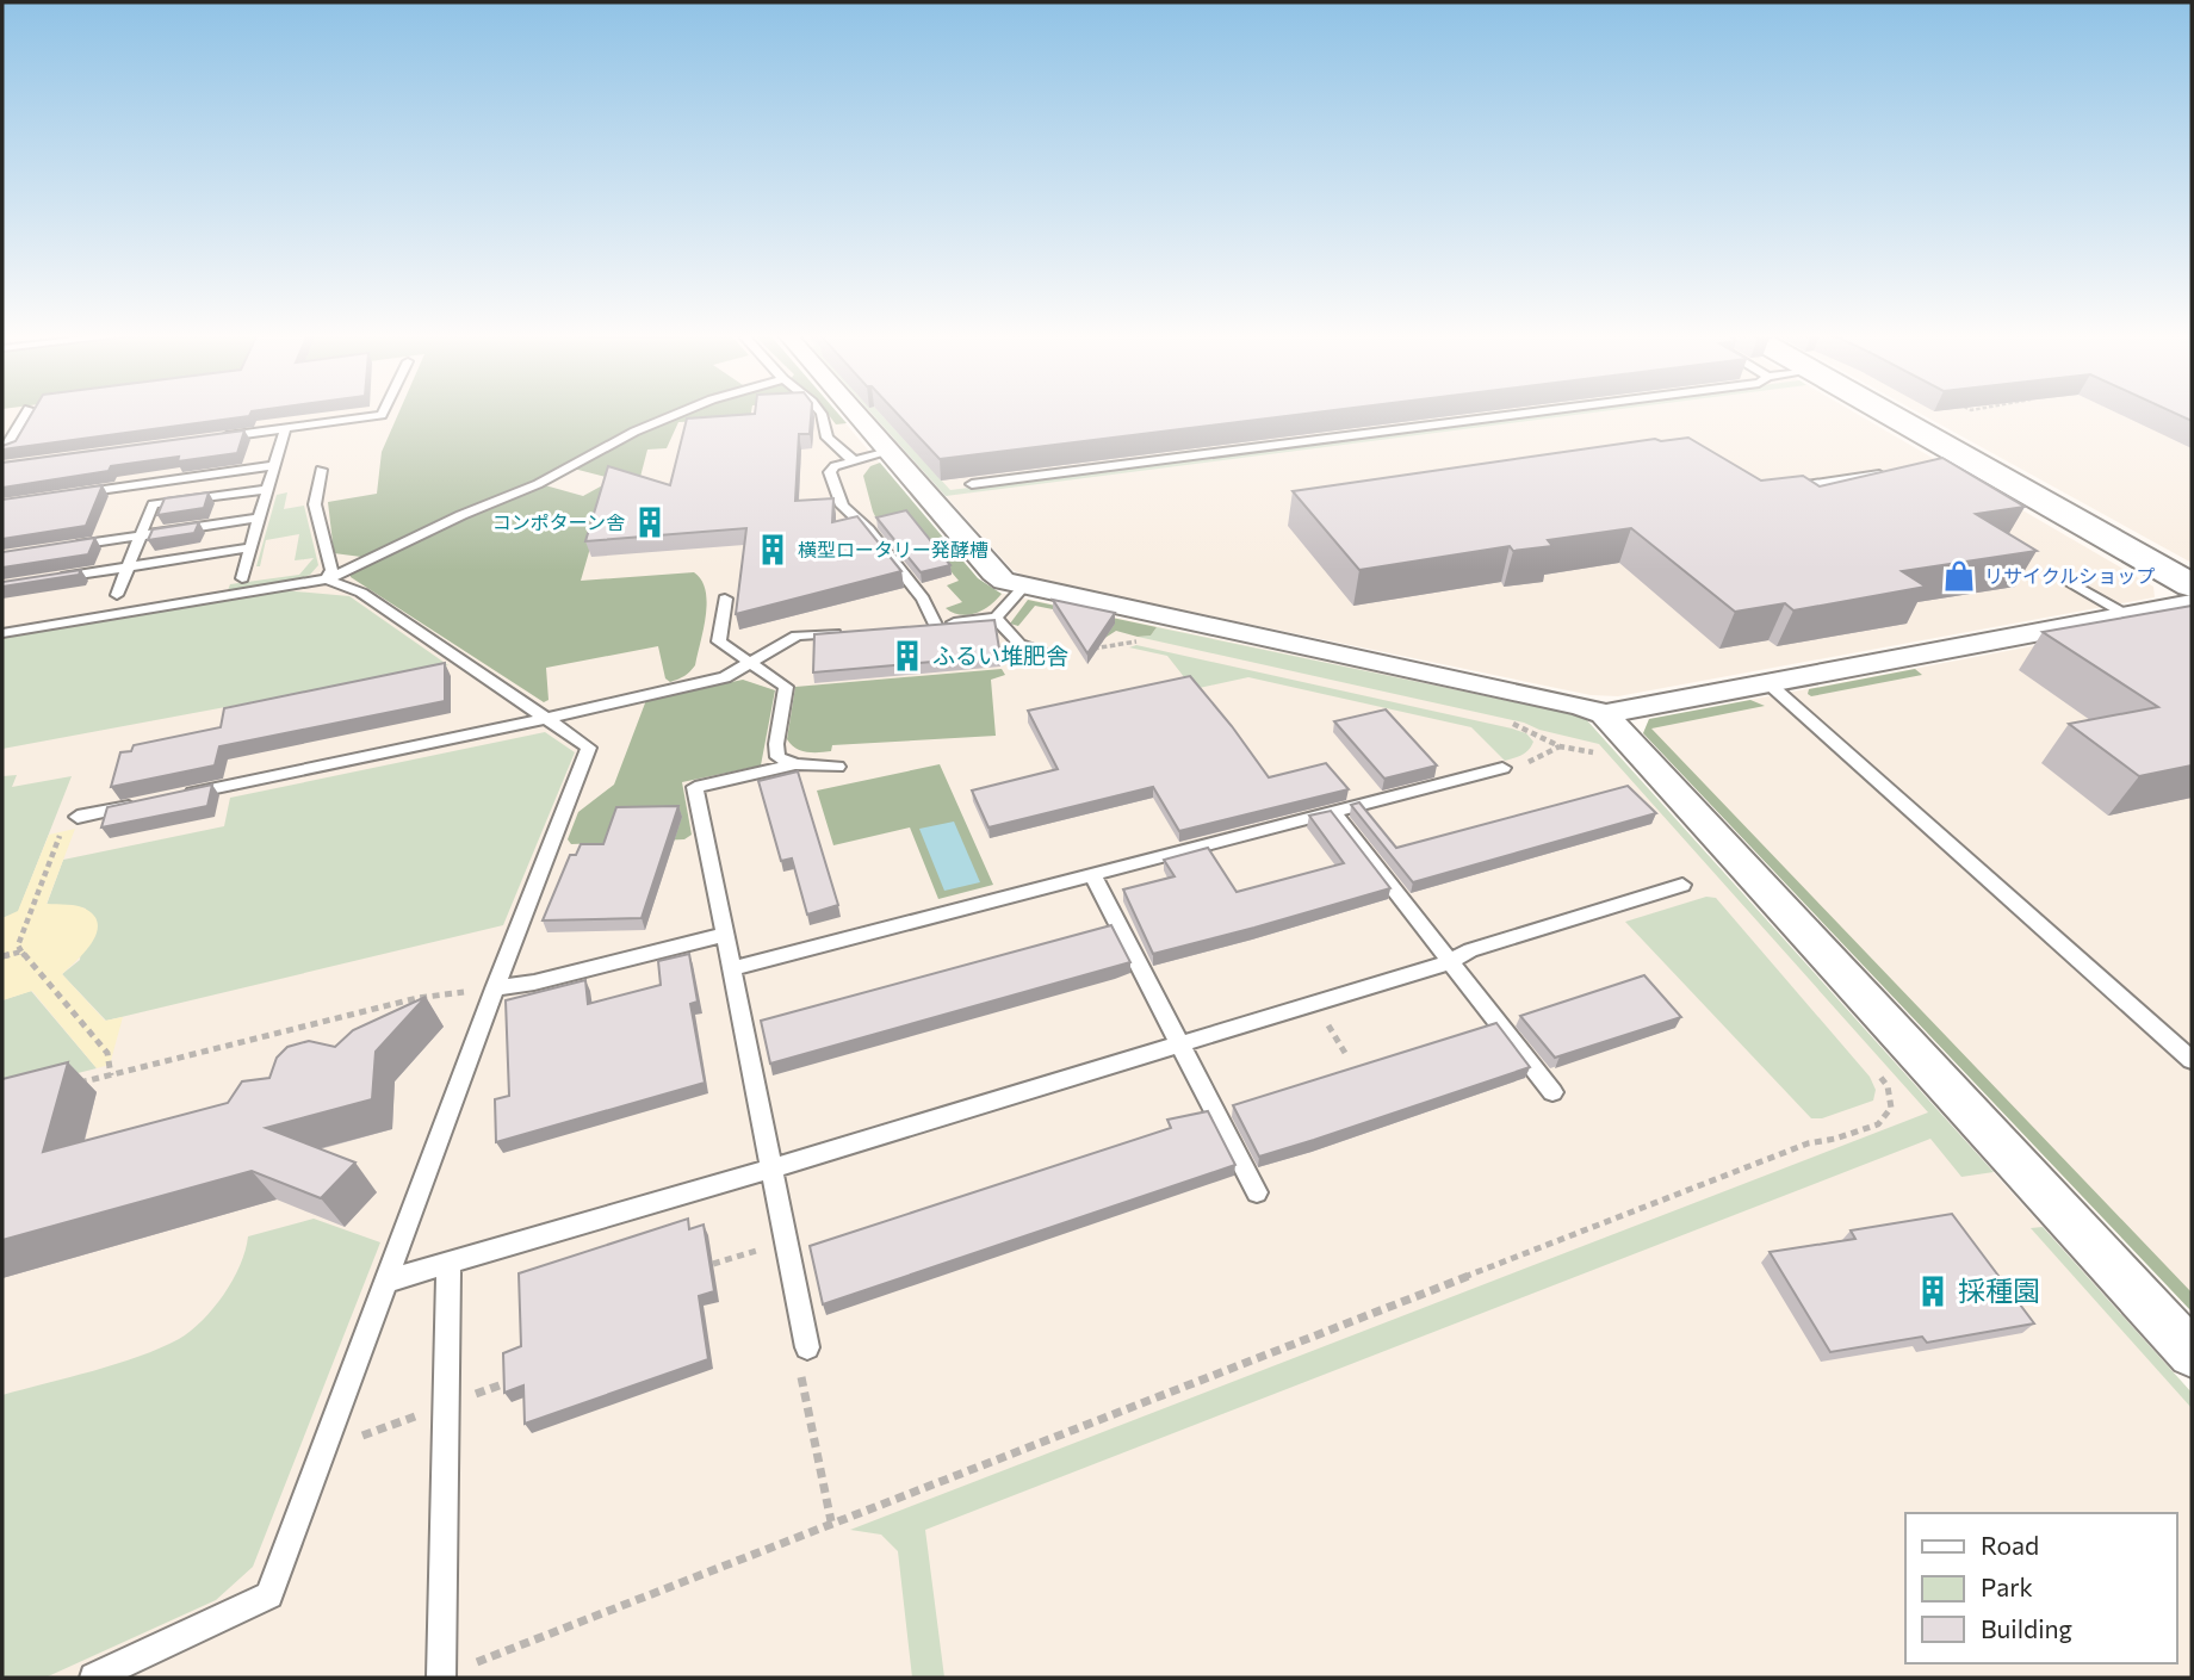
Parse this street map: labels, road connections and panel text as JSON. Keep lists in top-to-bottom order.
{
  "places": {
    "building": [
      "コンポターン舎",
      "横型ロータリー発酵槽",
      "ふるい堆肥舎",
      "採種園"
    ],
    "shop": ["リサイクルショップ"]
  },
  "legend": ["Road", "Park", "Building"]
}
